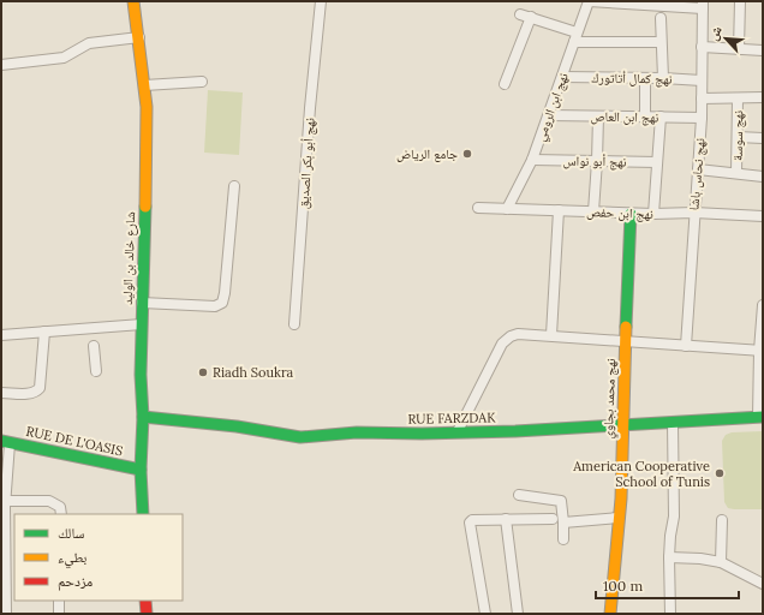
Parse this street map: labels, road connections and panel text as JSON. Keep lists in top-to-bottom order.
{
  "streets": {
    "street": [
      "نهج كمال أتاتورك",
      "نهج ابن الرومي",
      "نهج ابن العاص",
      "نهج سوسة",
      "نهج أبو نواس",
      "نهج أبو بكر الصديق",
      "نهج نحاس باشا",
      "نهج ابن حفص",
      "شارع خالد بن الوليد",
      "نهج محمد بجاوي",
      "RUE FARZDAK",
      "RUE DE L'OASIS"
    ]
  },
  "crossings": [
    ["نهج كمال أتاتورك", "نهج ابن الرومي"],
    ["نهج كمال أتاتورك", "نهج نحاس باشا"],
    ["نهج ابن الرومي", "نهج ابن العاص"],
    ["نهج ابن الرومي", "نهج أبو نواس"],
    ["نهج ابن الرومي", "نهج ابن حفص"],
    ["نهج ابن العاص", "نهج نحاس باشا"],
    ["نهج نحاس باشا", "نهج ابن حفص"],
    ["نهج ابن حفص", "نهج محمد بجاوي"],
    ["شارع خالد بن الوليد", "RUE FARZDAK"],
    ["شارع خالد بن الوليد", "RUE DE L'OASIS"],
    ["نهج محمد بجاوي", "RUE FARZDAK"]
  ],
  "places": ["جامع الرياض", "Riadh Soukra", "American Cooperative School of Tunis"],
  "legend": ["سالك", "بطيء", "مزدحم"],
  "scale_bar": "100 m",
  "north": "top left"
}
